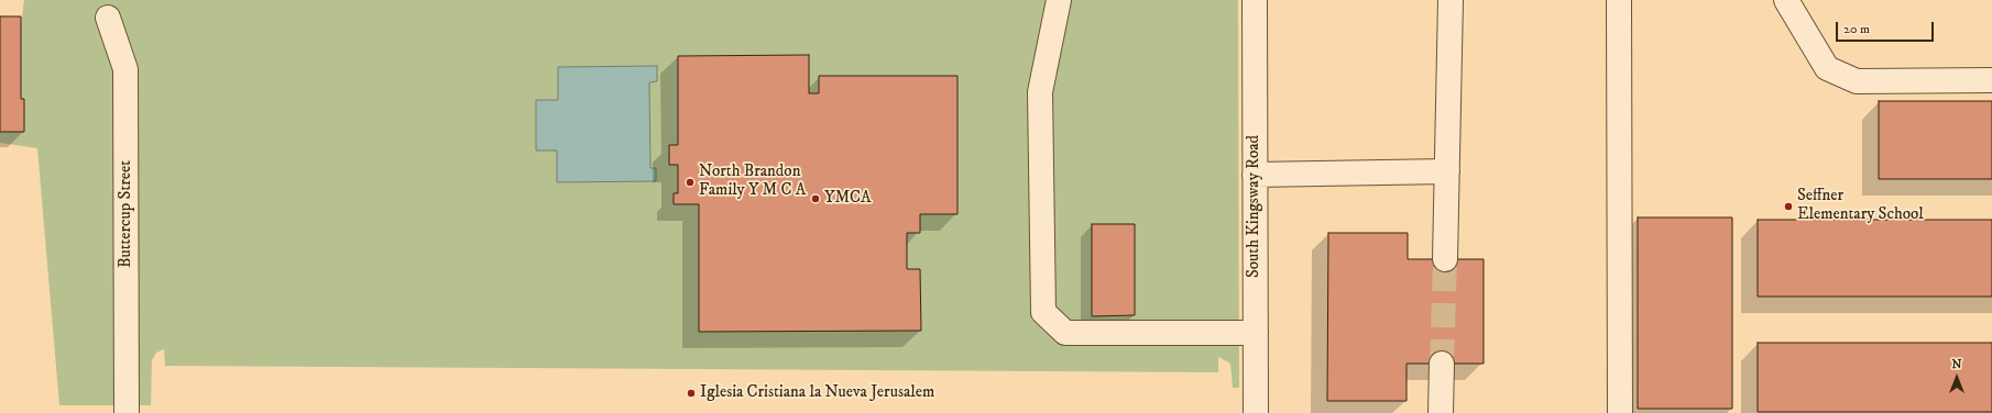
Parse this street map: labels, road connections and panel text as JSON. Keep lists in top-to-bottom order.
{
  "streets": {
    "street": ["South Kingsway Road", "Buttercup Street"]
  },
  "places": [
    "North Brandon Family Y M C A",
    "YMCA",
    "Seffner Elementary School",
    "Iglesia Cristiana la Nueva Jerusalem"
  ],
  "scale_bar": "20 m",
  "north": "top"
}
